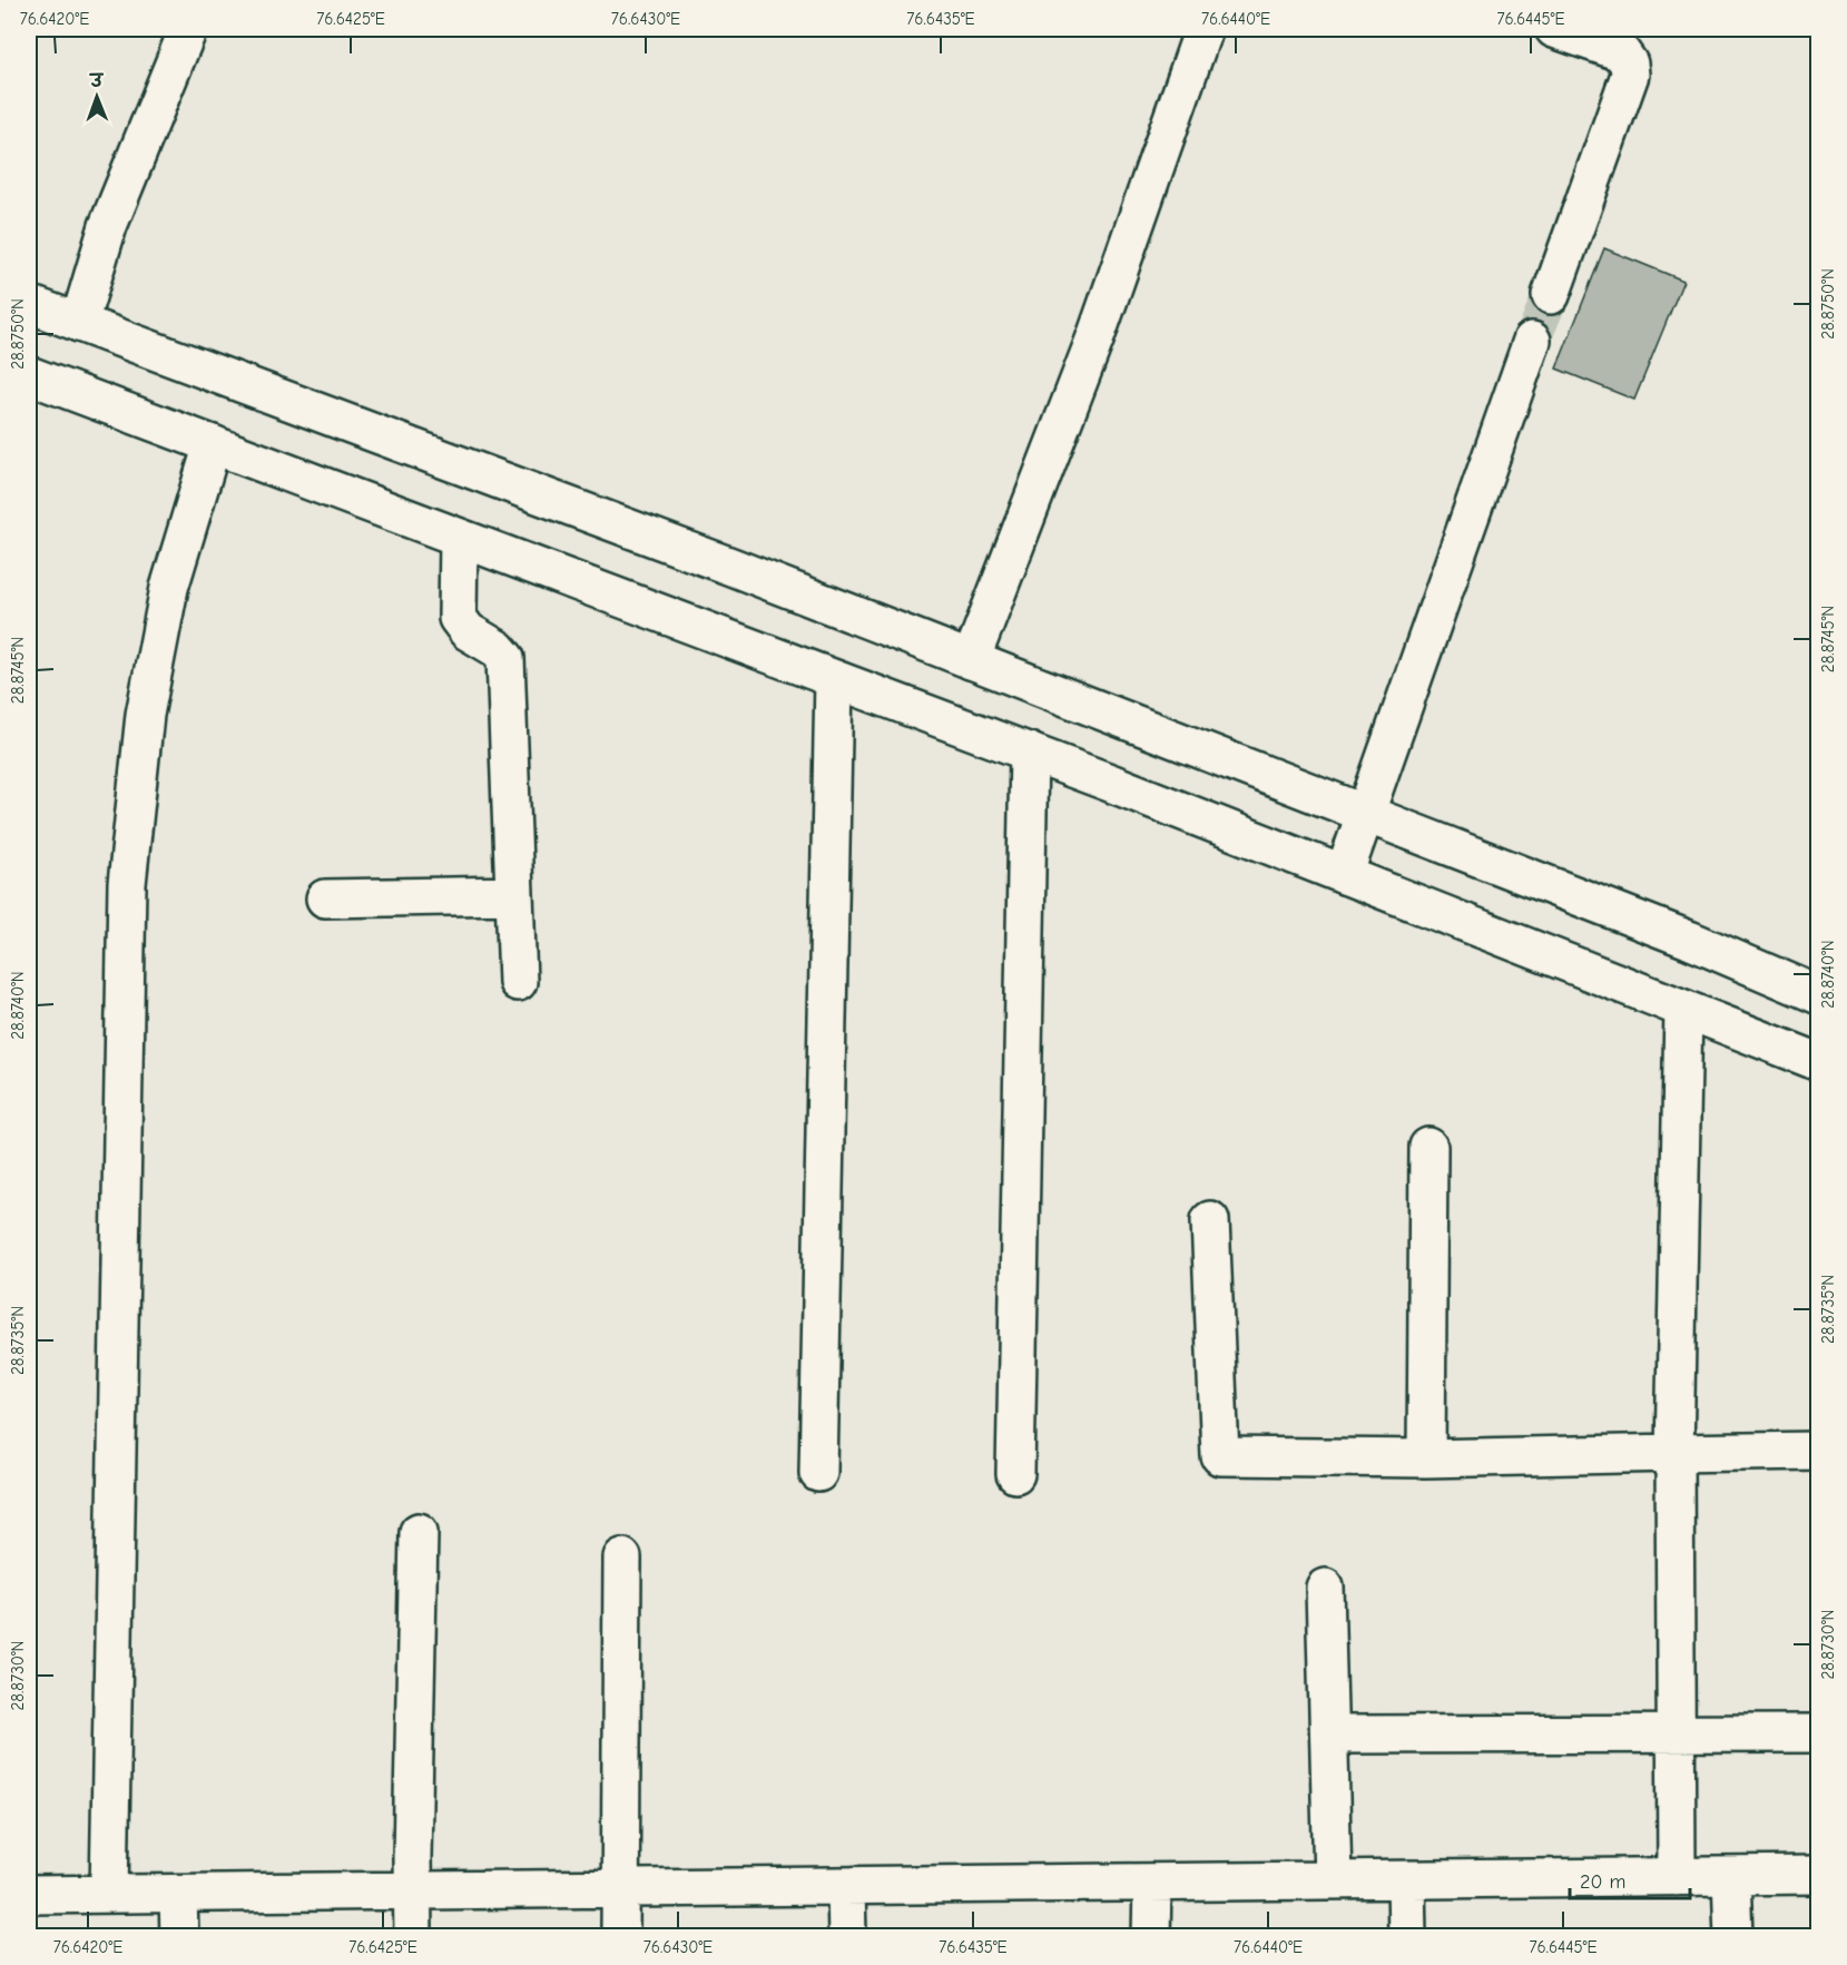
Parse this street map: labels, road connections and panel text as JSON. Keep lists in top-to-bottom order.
{
  "scale_bar": "20 m",
  "north": "top",
  "coordinates": [
    "76.6420°E",
    "76.6425°E",
    "76.6430°E",
    "76.6435°E",
    "76.6440°E",
    "76.6445°E",
    "28.8750°N",
    "28.8745°N",
    "28.8740°N",
    "28.8735°N",
    "28.8730°N"
  ]
}
